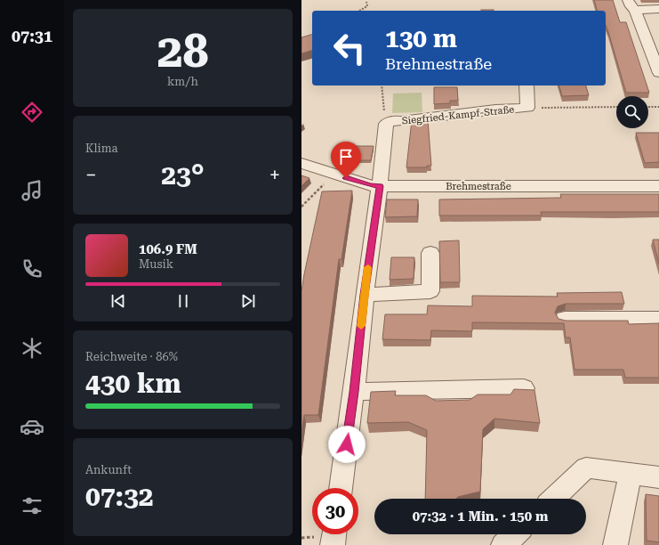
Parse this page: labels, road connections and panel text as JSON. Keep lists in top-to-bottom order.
{
  "streets": {
    "street": ["Siegfried-Kampf-Straße", "Brehmestraße"]
  },
  "page": {
    "tabs": "07:31",
    "tile": [
      ["28", "km/h"],
      "Klima",
      ["Reichweite · 86%", "430 km"],
      ["Ankunft", "07:32"]
    ],
    "turn": ["130 m", "Brehmestraße"],
    "heat": ["−", "23°", "+"],
    "song": ["106.9 FM", "Musik"],
    "limit": "30",
    "trip": "07:32 · 1 Min. · 150 m"
  }
}
